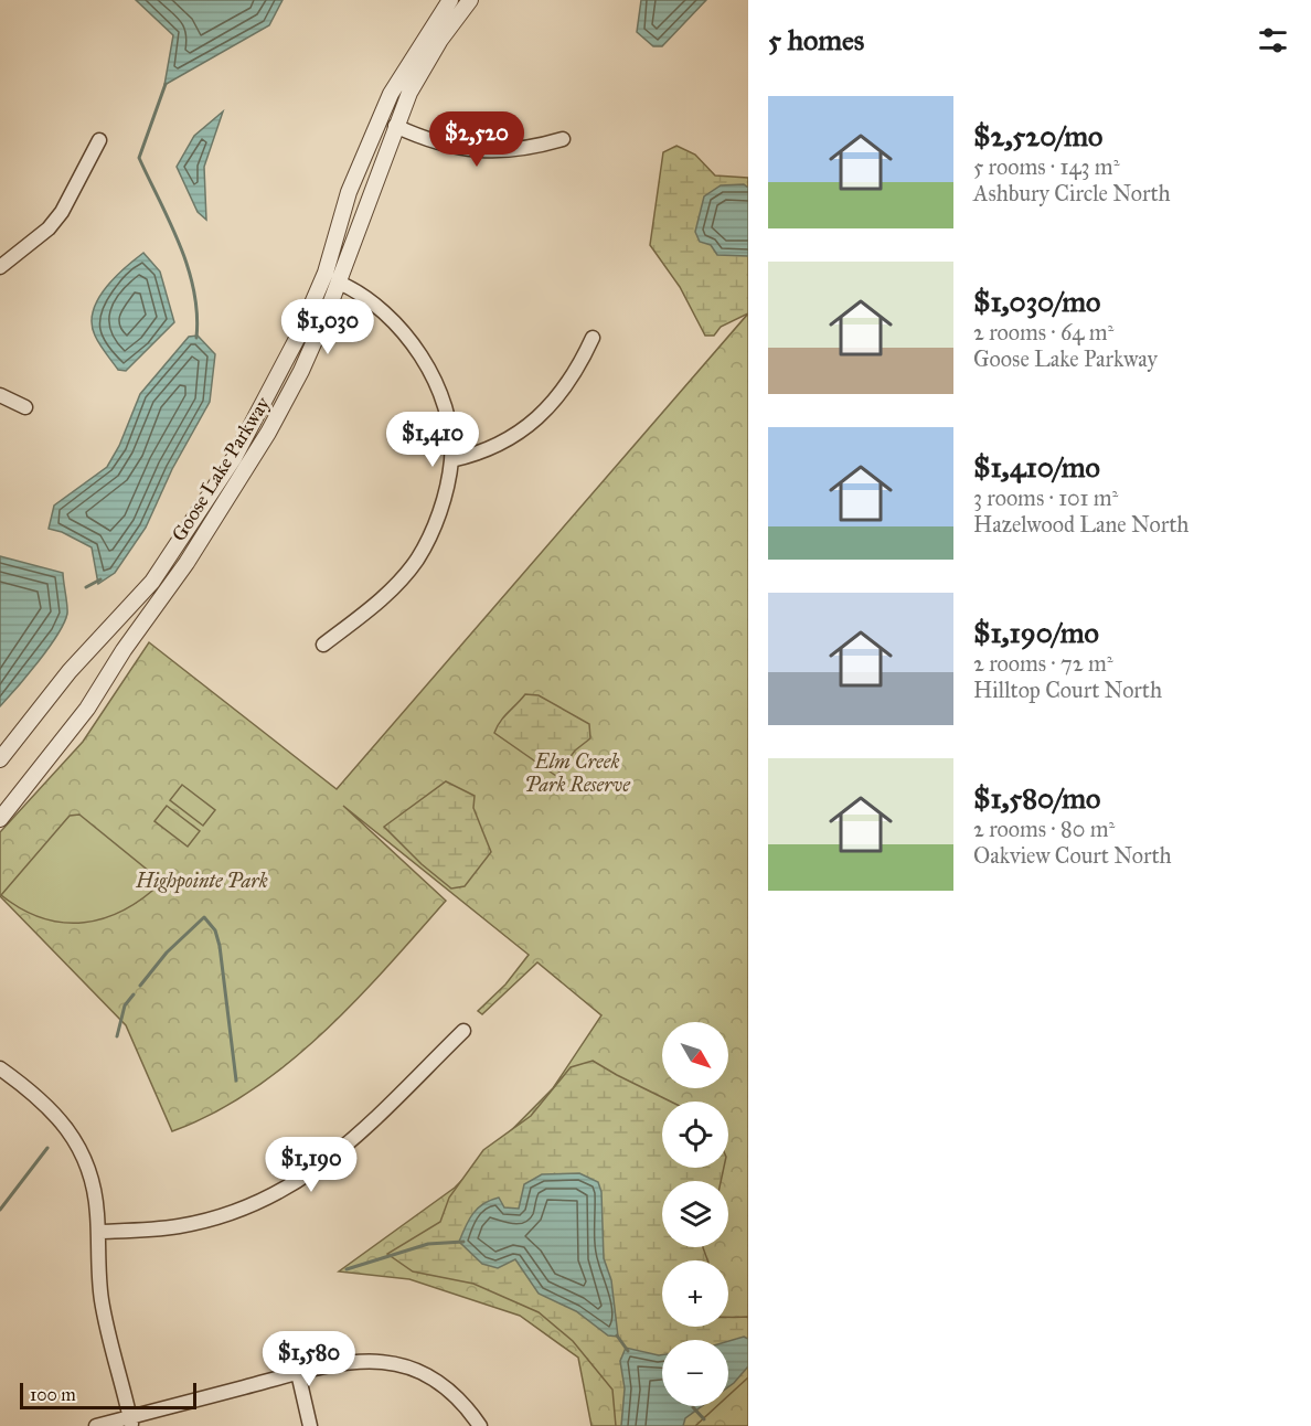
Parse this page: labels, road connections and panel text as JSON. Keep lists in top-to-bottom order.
{
  "streets": {
    "street": ["Goose Lake Parkway"]
  },
  "parks": ["Elm Creek Park Reserve", "Highpointe Park"],
  "scale_bar": "100 m",
  "north": "bottom right",
  "page": {
    "heading": "5 homes",
    "list": [
      {
        "name": "$2,520/mo",
        "note": "5 rooms · 143 m² · Ashbury Circle North"
      },
      {
        "name": "$1,030/mo",
        "note": "2 rooms · 64 m² · Goose Lake Parkway"
      },
      {
        "name": "$1,410/mo",
        "note": "3 rooms · 101 m² · Hazelwood Lane North"
      },
      {
        "name": "$1,190/mo",
        "note": "2 rooms · 72 m² · Hilltop Court North"
      },
      {
        "name": "$1,580/mo",
        "note": "2 rooms · 80 m² · Oakview Court North"
      }
    ],
    "price": [
      "$2,520",
      "$1,030",
      "$1,410",
      "$1,190",
      "$1,580"
    ],
    "map_buttons": ["+", "−"],
    "scale": "100 m"
  }
}
